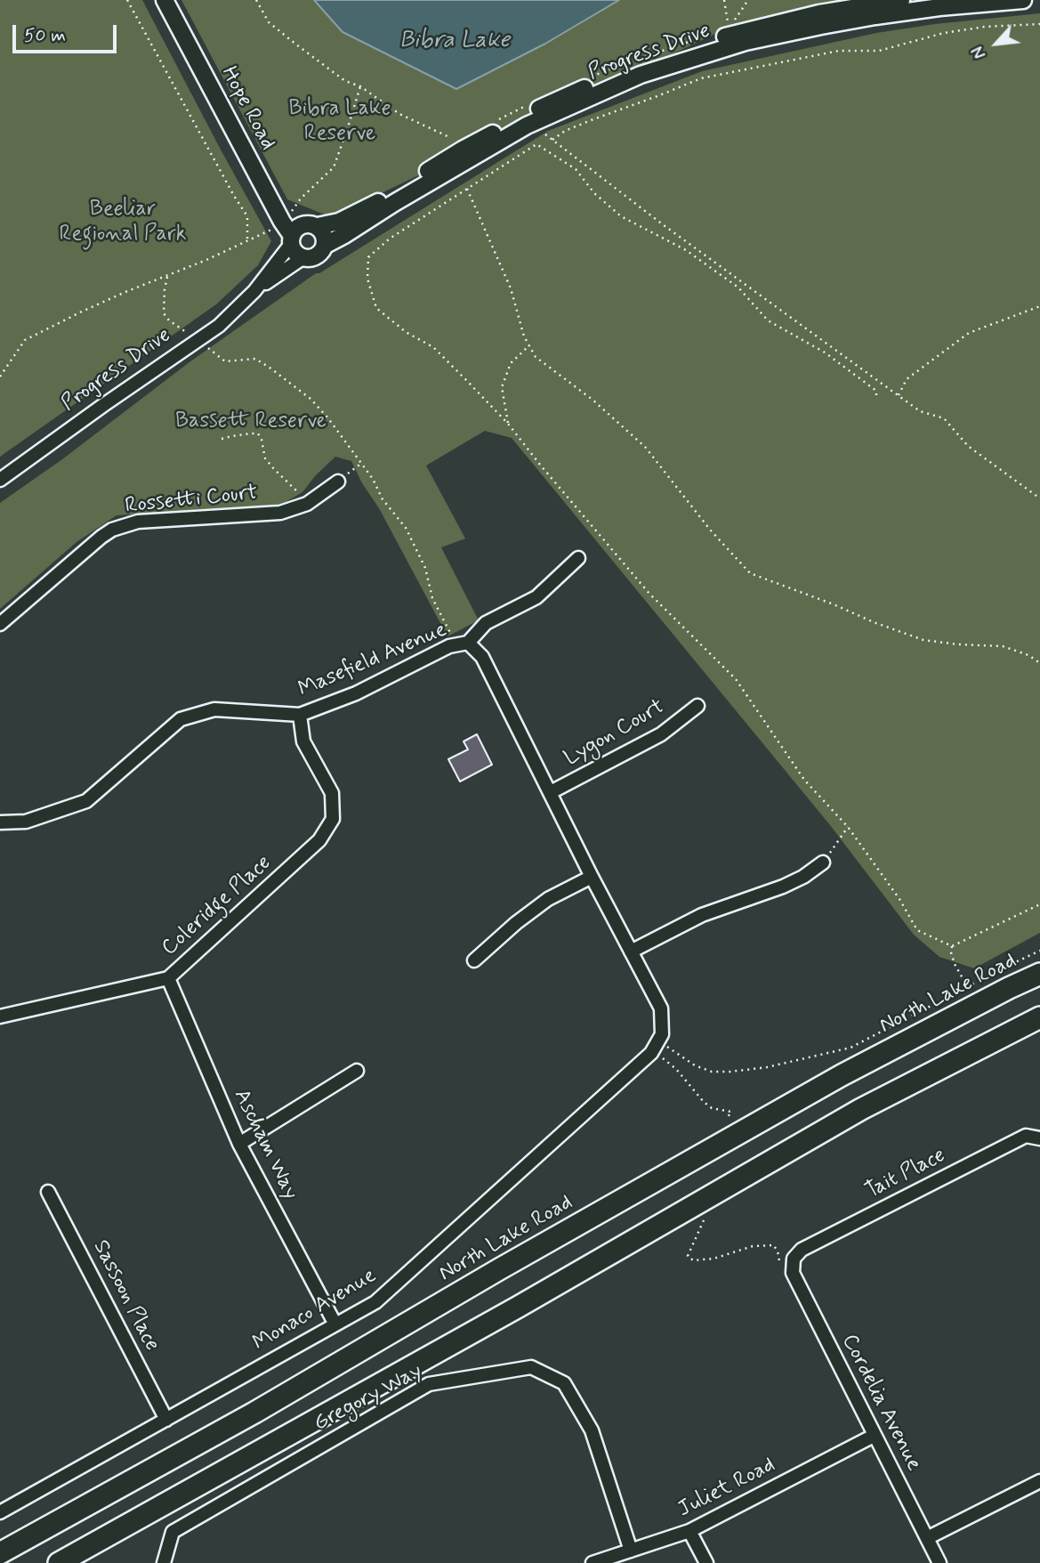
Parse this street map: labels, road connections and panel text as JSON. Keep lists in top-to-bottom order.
{
  "streets": {
    "main road": ["North Lake Road"],
    "street": [
      "Progress Drive",
      "Hope Road",
      "Rossetti Court",
      "Masefield Avenue",
      "Lygon Court",
      "Coleridge Place",
      "Ascham Way",
      "Tait Place",
      "Sassoon Place",
      "Monaco Avenue",
      "Gregory Way",
      "Cordelia Avenue",
      "Juliet Road"
    ]
  },
  "crossings": [
    ["Progress Drive", "Hope Road"],
    ["Masefield Avenue", "Lygon Court"],
    ["Masefield Avenue", "Coleridge Place"],
    ["Masefield Avenue", "Monaco Avenue"],
    ["Coleridge Place", "Ascham Way"],
    ["Ascham Way", "Monaco Avenue"],
    ["Tait Place", "Cordelia Avenue"],
    ["Sassoon Place", "Monaco Avenue"],
    ["Gregory Way", "Juliet Road"],
    ["Cordelia Avenue", "Juliet Road"]
  ],
  "water": ["Bibra Lake"],
  "parks": ["Bibra Lake Reserve", "Beeliar Regional Park", "Bassett Reserve"],
  "scale_bar": "50 m",
  "north": "bottom left"
}
